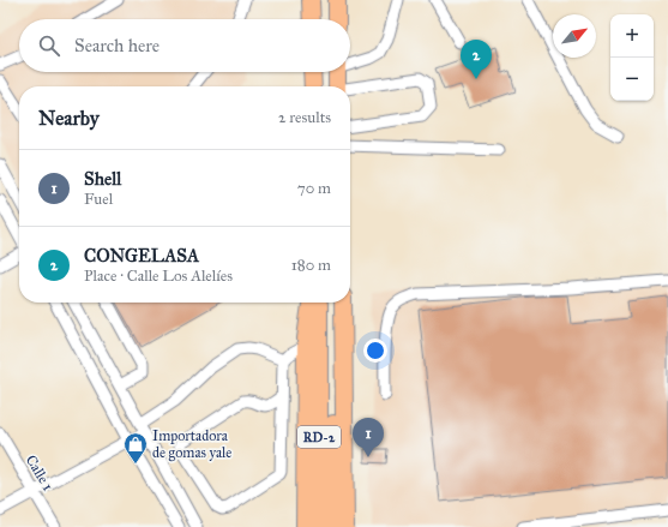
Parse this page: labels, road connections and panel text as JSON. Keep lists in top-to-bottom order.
{
  "streets": {
    "highway": ["RD-2"],
    "street": ["Calle 1"]
  },
  "places": {
    "shop": ["Importadora de gomas yale"]
  },
  "north": "top right",
  "page": {
    "map_buttons": ["+", "−"],
    "search": "Search here",
    "pins": ["2", "1"],
    "heading": ["Nearby", "2 results"],
    "list": [
      {
        "mark": "1",
        "name": "Shell",
        "note": "Fuel",
        "value": "70 m"
      },
      {
        "mark": "2",
        "name": "CONGELASA",
        "note": "Place · Calle Los Alelíes",
        "value": "180 m"
      }
    ]
  }
}
